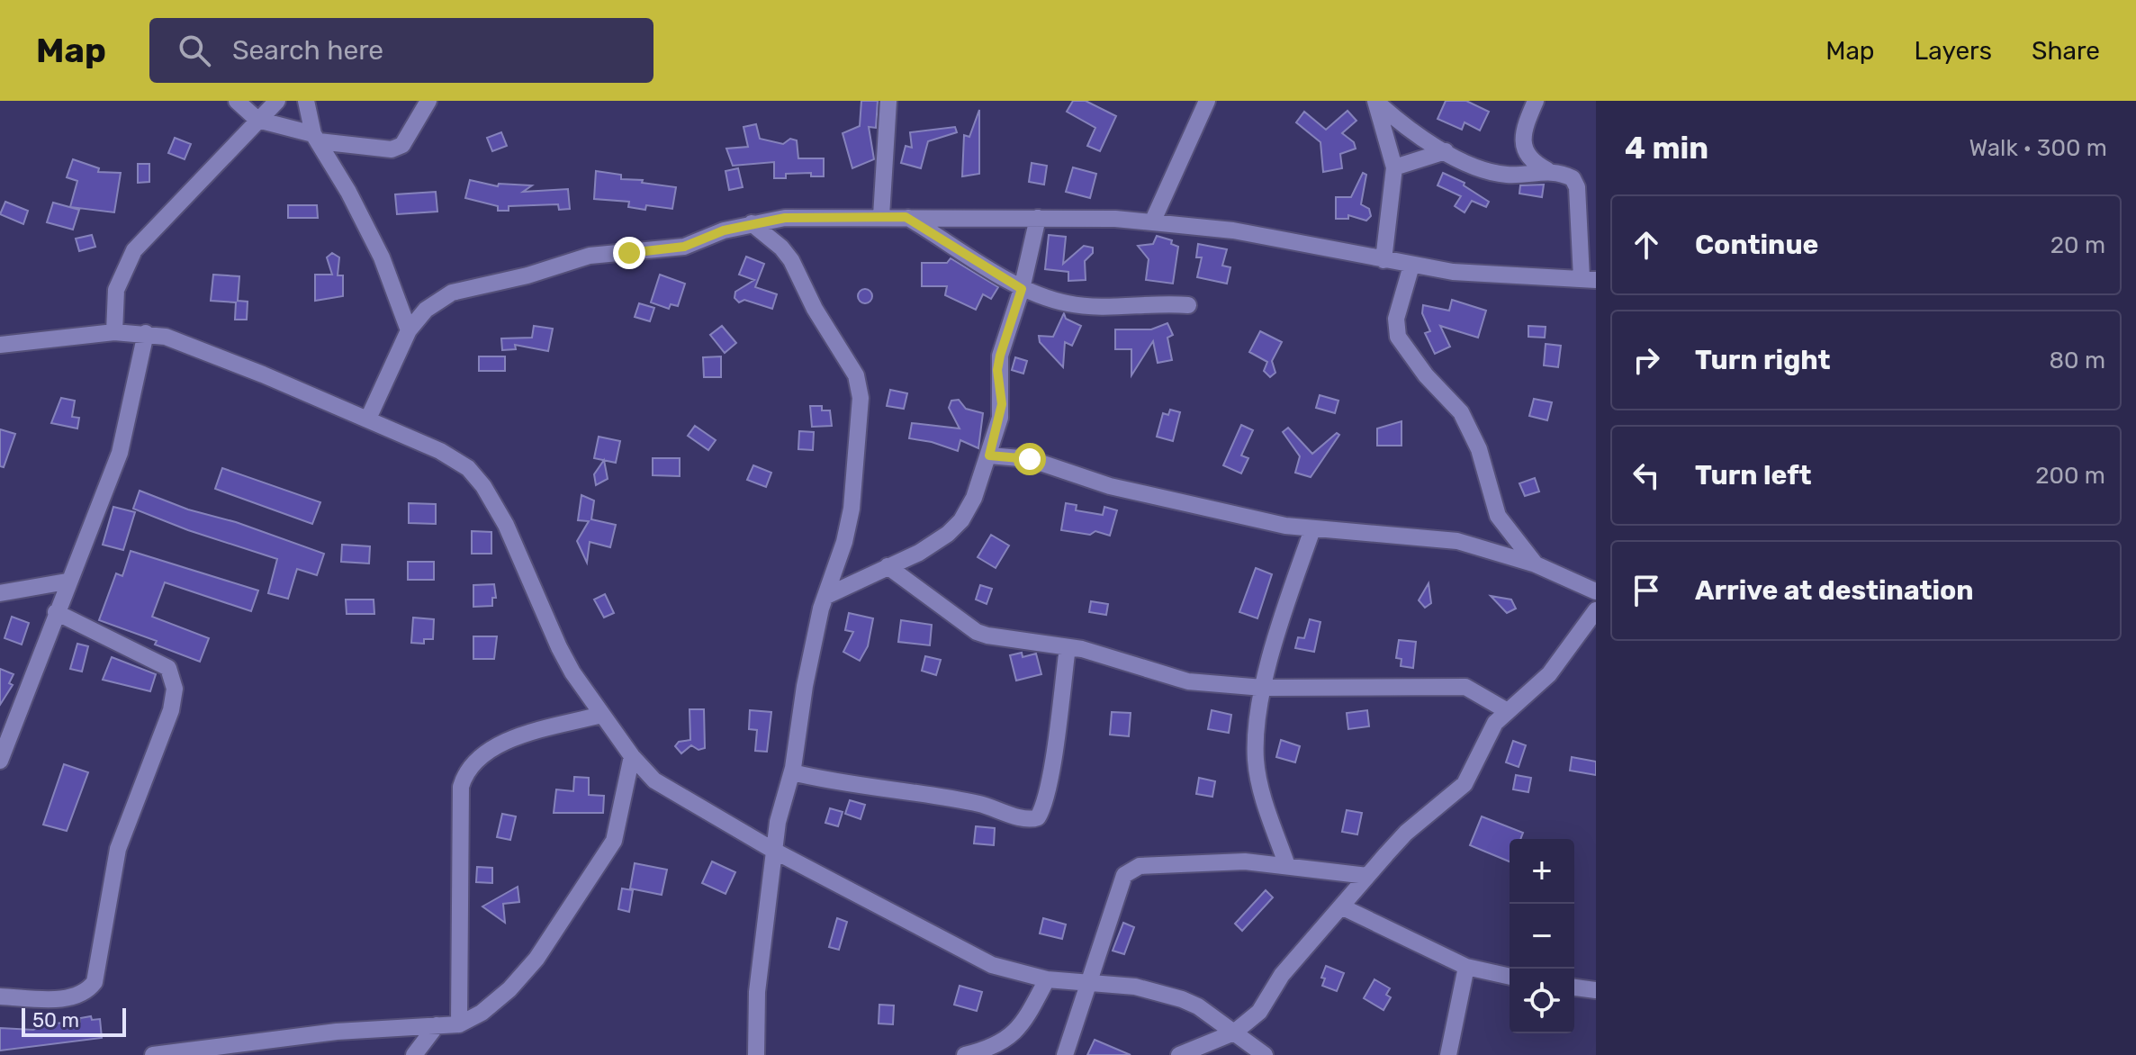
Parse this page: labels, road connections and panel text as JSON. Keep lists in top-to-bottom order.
{
  "scale_bar": "50 m",
  "page": {
    "header": "Map",
    "search": "Search here",
    "nav": ["Map", "Layers", "Share"],
    "heading": ["4 min", "Walk · 300 m"],
    "list": [
      ["Continue", "20 m"],
      ["Turn right", "80 m"],
      ["Turn left", "200 m"],
      "Arrive at destination"
    ],
    "map_buttons": ["+", "−"],
    "scale": "50 m"
  }
}
